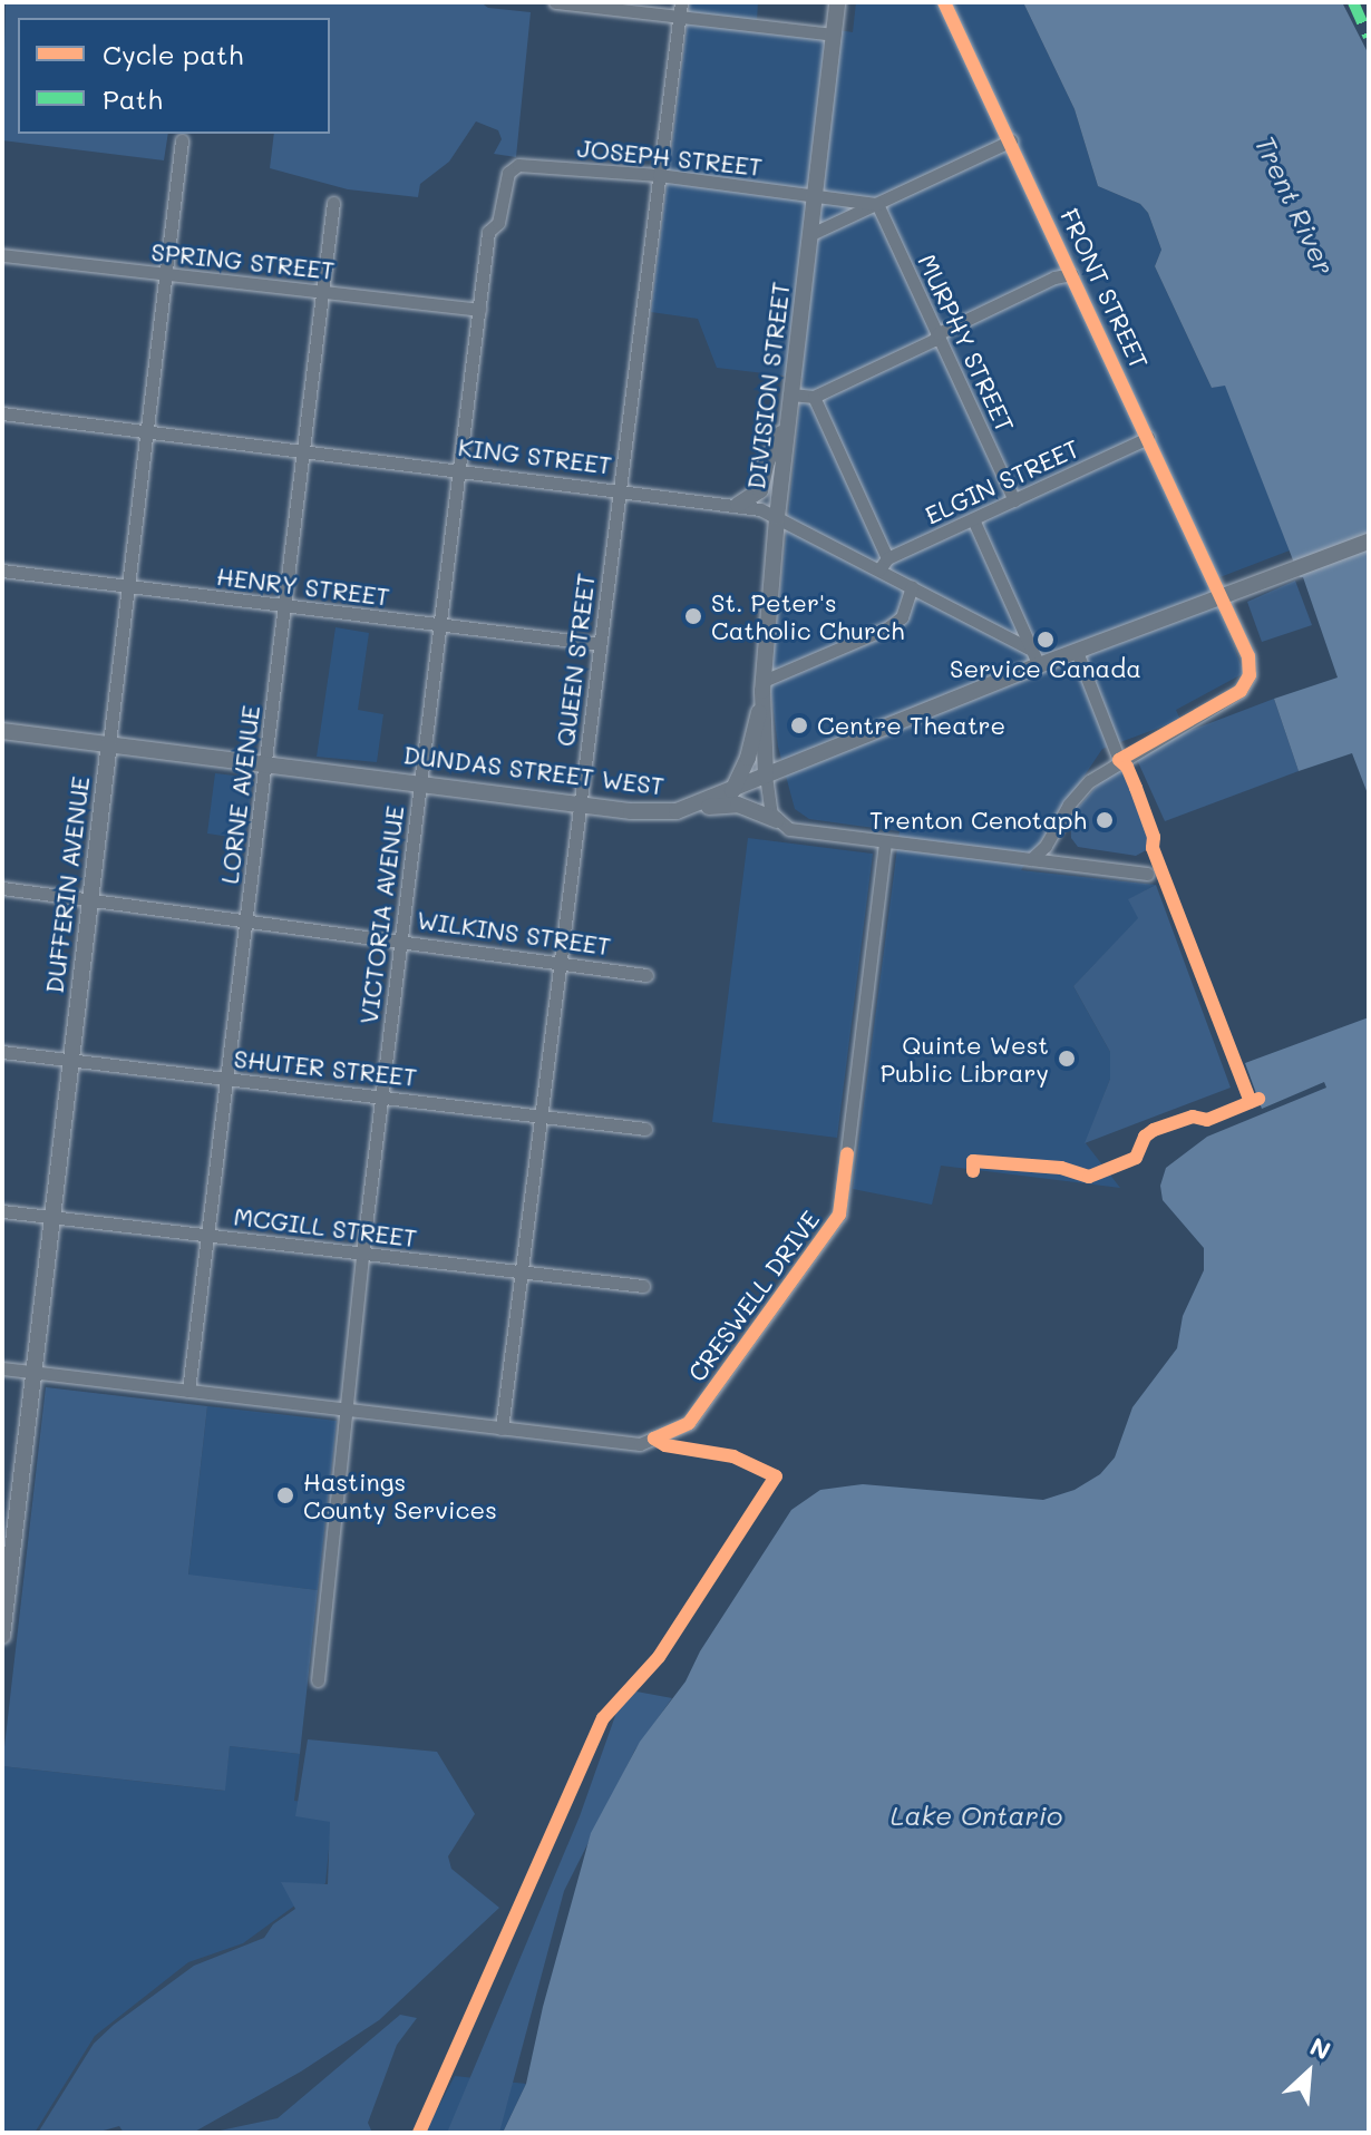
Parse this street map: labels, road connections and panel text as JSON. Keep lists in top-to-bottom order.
{
  "streets": {
    "main road": ["DIVISION STREET", "DUNDAS STREET WEST", "DUFFERIN AVENUE"],
    "street": [
      "JOSEPH STREET",
      "SPRING STREET",
      "FRONT STREET",
      "MURPHY STREET",
      "KING STREET",
      "ELGIN STREET",
      "HENRY STREET",
      "QUEEN STREET",
      "LORNE AVENUE",
      "VICTORIA AVENUE",
      "WILKINS STREET",
      "SHUTER STREET",
      "MCGILL STREET",
      "CRESWELL DRIVE"
    ]
  },
  "crossings": [
    ["JOSEPH STREET", "MURPHY STREET"],
    ["JOSEPH STREET", "DIVISION STREET"],
    ["JOSEPH STREET", "QUEEN STREET"],
    ["JOSEPH STREET", "VICTORIA AVENUE"],
    ["SPRING STREET", "LORNE AVENUE"],
    ["SPRING STREET", "DUFFERIN AVENUE"],
    ["SPRING STREET", "VICTORIA AVENUE"],
    ["FRONT STREET", "ELGIN STREET"],
    ["FRONT STREET", "DUNDAS STREET WEST"],
    ["MURPHY STREET", "ELGIN STREET"],
    ["DIVISION STREET", "KING STREET"],
    ["DIVISION STREET", "DUNDAS STREET WEST"],
    ["KING STREET", "ELGIN STREET"],
    ["KING STREET", "QUEEN STREET"],
    ["KING STREET", "LORNE AVENUE"],
    ["KING STREET", "DUFFERIN AVENUE"],
    ["KING STREET", "VICTORIA AVENUE"],
    ["HENRY STREET", "QUEEN STREET"],
    ["HENRY STREET", "LORNE AVENUE"],
    ["HENRY STREET", "DUFFERIN AVENUE"],
    ["HENRY STREET", "VICTORIA AVENUE"],
    ["QUEEN STREET", "DUNDAS STREET WEST"],
    ["QUEEN STREET", "WILKINS STREET"],
    ["QUEEN STREET", "SHUTER STREET"],
    ["QUEEN STREET", "MCGILL STREET"],
    ["QUEEN STREET", "CRESWELL DRIVE"],
    ["DUNDAS STREET WEST", "LORNE AVENUE"],
    ["DUNDAS STREET WEST", "DUFFERIN AVENUE"],
    ["DUNDAS STREET WEST", "VICTORIA AVENUE"],
    ["LORNE AVENUE", "WILKINS STREET"],
    ["LORNE AVENUE", "SHUTER STREET"],
    ["LORNE AVENUE", "MCGILL STREET"],
    ["LORNE AVENUE", "CRESWELL DRIVE"],
    ["DUFFERIN AVENUE", "WILKINS STREET"],
    ["DUFFERIN AVENUE", "SHUTER STREET"],
    ["DUFFERIN AVENUE", "MCGILL STREET"],
    ["DUFFERIN AVENUE", "CRESWELL DRIVE"],
    ["VICTORIA AVENUE", "WILKINS STREET"],
    ["VICTORIA AVENUE", "SHUTER STREET"],
    ["VICTORIA AVENUE", "MCGILL STREET"],
    ["VICTORIA AVENUE", "CRESWELL DRIVE"]
  ],
  "water": ["Trent River", "Lake Ontario"],
  "places": [
    "St. Peter's Catholic Church",
    "Service Canada",
    "Centre Theatre",
    "Trenton Cenotaph",
    "Quinte West Public Library",
    "Hastings County Services"
  ],
  "legend": ["Cycle path", "Path"],
  "north": "top right"
}
